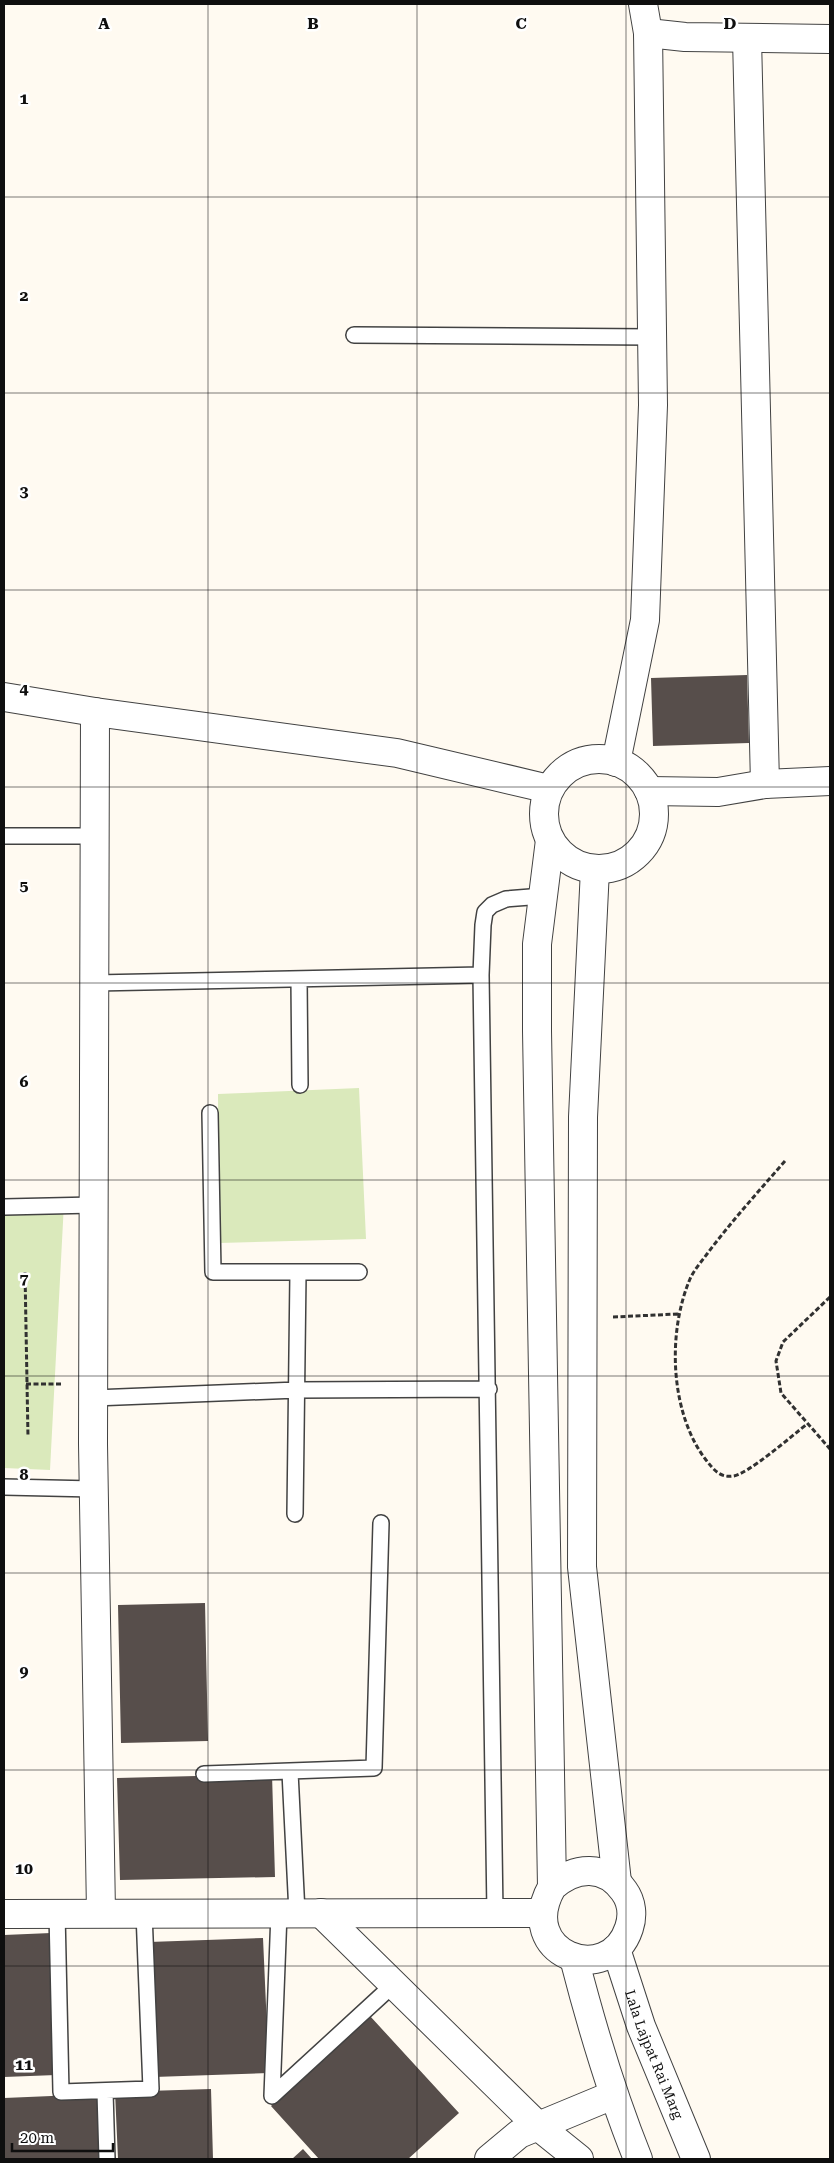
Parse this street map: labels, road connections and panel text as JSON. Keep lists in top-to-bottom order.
{
  "streets": {
    "street": ["Lala Lajpat Rai Marg"]
  },
  "scale_bar": "20 m",
  "grid": {
    "columns": [
      "A",
      "B",
      "C",
      "D"
    ],
    "rows": [
      "1",
      "2",
      "3",
      "4",
      "5",
      "6",
      "7",
      "8",
      "9",
      "10",
      "11"
    ]
  }
}
